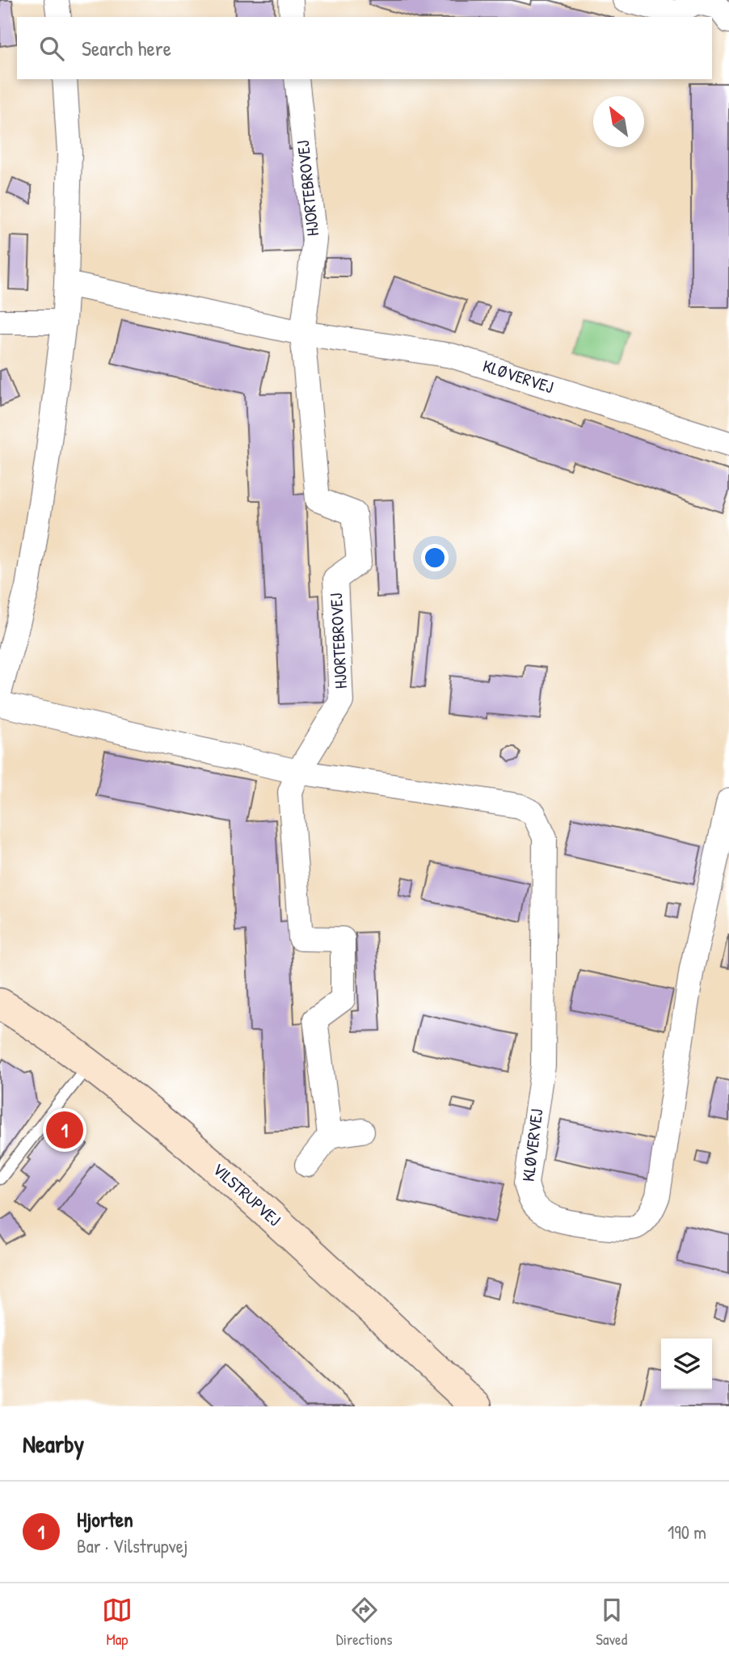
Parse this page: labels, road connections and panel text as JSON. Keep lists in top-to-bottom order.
{
  "streets": {
    "street": ["HJORTEBROVEJ", "KLØVERVEJ", "VILSTRUPVEJ"]
  },
  "crossings": [
    ["HJORTEBROVEJ", "KLØVERVEJ"]
  ],
  "north": "top left",
  "page": {
    "search": "Search here",
    "pins": "1",
    "heading": "Nearby",
    "list": [
      {
        "mark": "1",
        "name": "Hjorten",
        "note": "Bar · Vilstrupvej",
        "value": "190 m"
      }
    ],
    "nav": ["Map", "Directions", "Saved"]
  }
}
